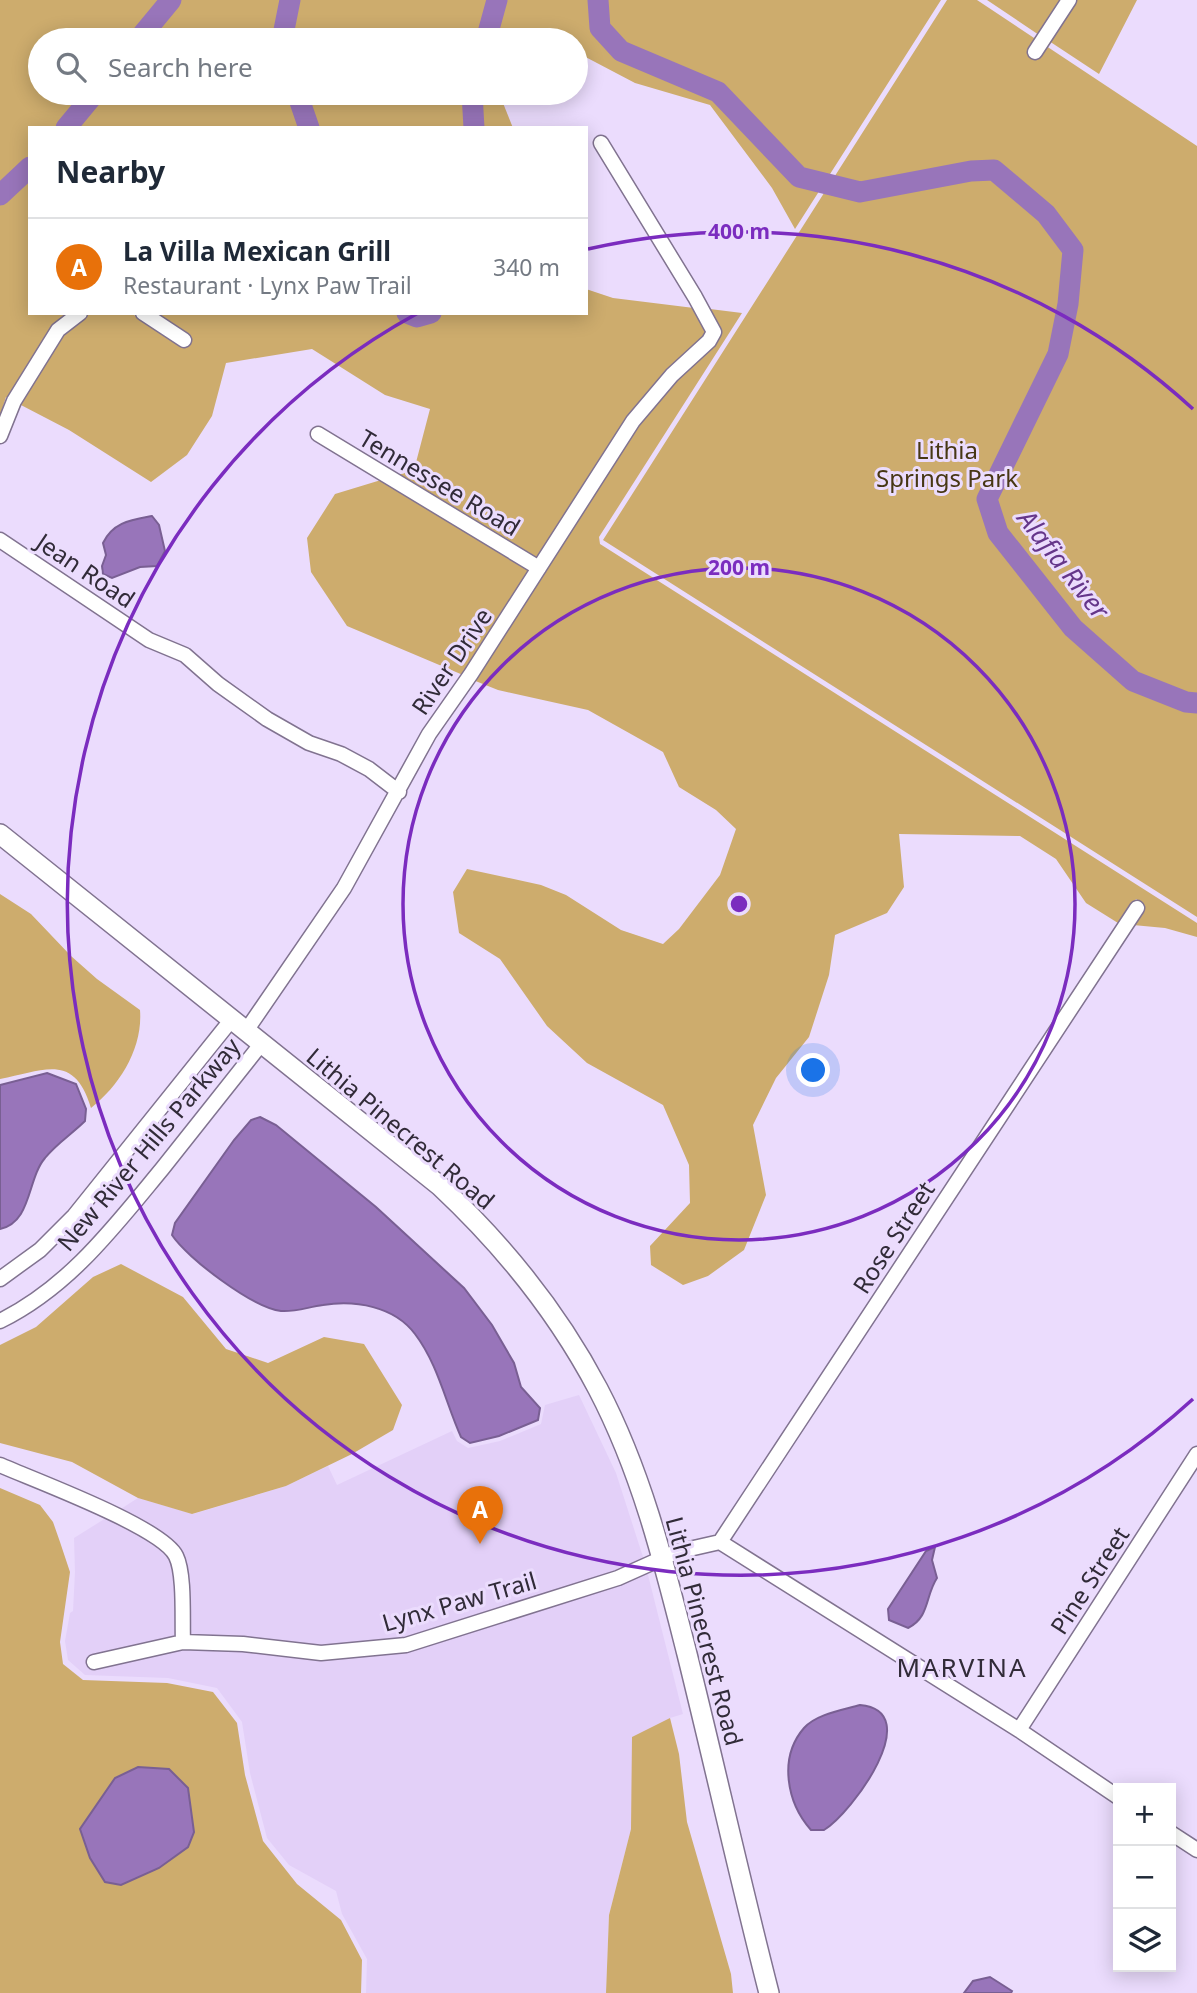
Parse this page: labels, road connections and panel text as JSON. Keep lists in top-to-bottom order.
{
  "streets": {
    "main road": ["Lithia Pinecrest Road"],
    "street": [
      "Tennessee Road",
      "Jean Road",
      "River Drive",
      "New River Hills Parkway",
      "Rose Street",
      "Pine Street",
      "Lynx Paw Trail"
    ]
  },
  "crossings": [
    ["Tennessee Road", "River Drive"],
    ["Jean Road", "River Drive"],
    ["River Drive", "Lithia Pinecrest Road"],
    ["River Drive", "New River Hills Parkway"],
    ["Lithia Pinecrest Road", "New River Hills Parkway"],
    ["Lithia Pinecrest Road", "Lynx Paw Trail"]
  ],
  "districts": ["MARVINA"],
  "water": ["Alafia River"],
  "parks": ["Lithia Springs Park"],
  "page": {
    "search": "Search here",
    "heading": "Nearby",
    "list": [
      {
        "mark": "A",
        "name": "La Villa Mexican Grill",
        "note": "Restaurant · Lynx Paw Trail",
        "value": "340 m"
      }
    ],
    "pins": "A",
    "map_buttons": ["+", "−"]
  },
  "rings": ["400 m", "200 m"]
}
